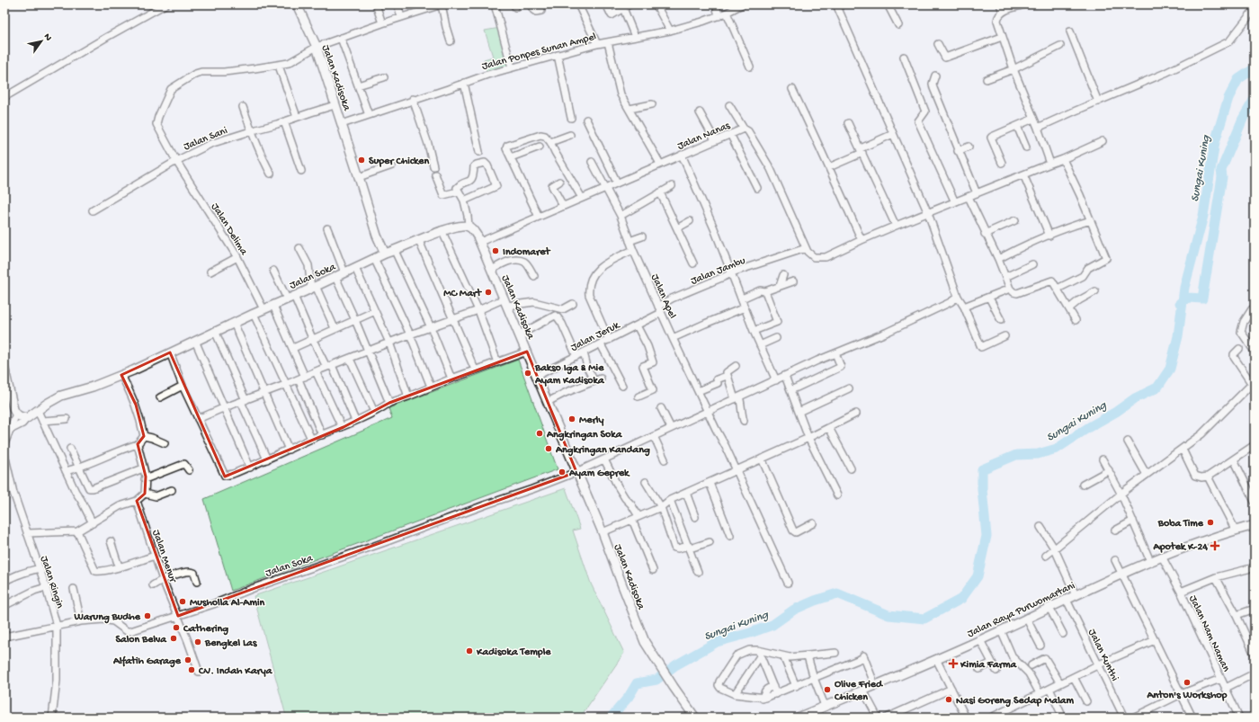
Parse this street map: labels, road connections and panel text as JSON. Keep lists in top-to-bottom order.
{
  "streets": {
    "street": [
      "Jalan Ponpes Sunan Ampel",
      "Jalan Kadisoka",
      "Jalan Nanas",
      "Jalan Sani",
      "Jalan Delima",
      "Jalan Jambu",
      "Jalan Soka",
      "Jalan Apel",
      "Jalan Jeruk",
      "Jalan Menur",
      "Jalan Ringin",
      "Jalan Raya Purwomartani",
      "Jalan Nam Naman",
      "Jalan Kunthi"
    ]
  },
  "crossings": [
    ["Jalan Ponpes Sunan Ampel", "Jalan Kadisoka"],
    ["Jalan Kadisoka", "Jalan Nanas"],
    ["Jalan Kadisoka", "Jalan Sani"],
    ["Jalan Kadisoka", "Jalan Soka"],
    ["Jalan Kadisoka", "Jalan Jeruk"],
    ["Jalan Nanas", "Jalan Jambu"],
    ["Jalan Nanas", "Jalan Apel"],
    ["Jalan Sani", "Jalan Delima"],
    ["Jalan Delima", "Jalan Soka"],
    ["Jalan Jambu", "Jalan Apel"],
    ["Jalan Soka", "Jalan Apel"],
    ["Jalan Soka", "Jalan Menur"],
    ["Jalan Soka", "Jalan Ringin"],
    ["Jalan Apel", "Jalan Jeruk"],
    ["Jalan Raya Purwomartani", "Jalan Nam Naman"],
    ["Jalan Raya Purwomartani", "Jalan Kunthi"]
  ],
  "water": ["Sungai Kuning"],
  "places": {
    "other": [
      "Super Chicken",
      "Indomaret",
      "MC Mart",
      "Bakso Iga & Mie Ayam Kadisoka",
      "Merly",
      "Angkringan Soka",
      "Angkringan Kandang",
      "Ayam Geprek",
      "Boba Time",
      "Musholla Al-Amin",
      "Warung Budhe",
      "Cathering",
      "Salon Belva",
      "Bengkel Las",
      "Kadisoka Temple",
      "Alfatih Garage",
      "CV. Indah Karya",
      "Anton's Workshop",
      "Olive Fried Chicken",
      "Nasi Goreng Sedap Malam"
    ],
    "health": ["Apotek K-24", "Kimia Farma"]
  },
  "north": "top right"
}
